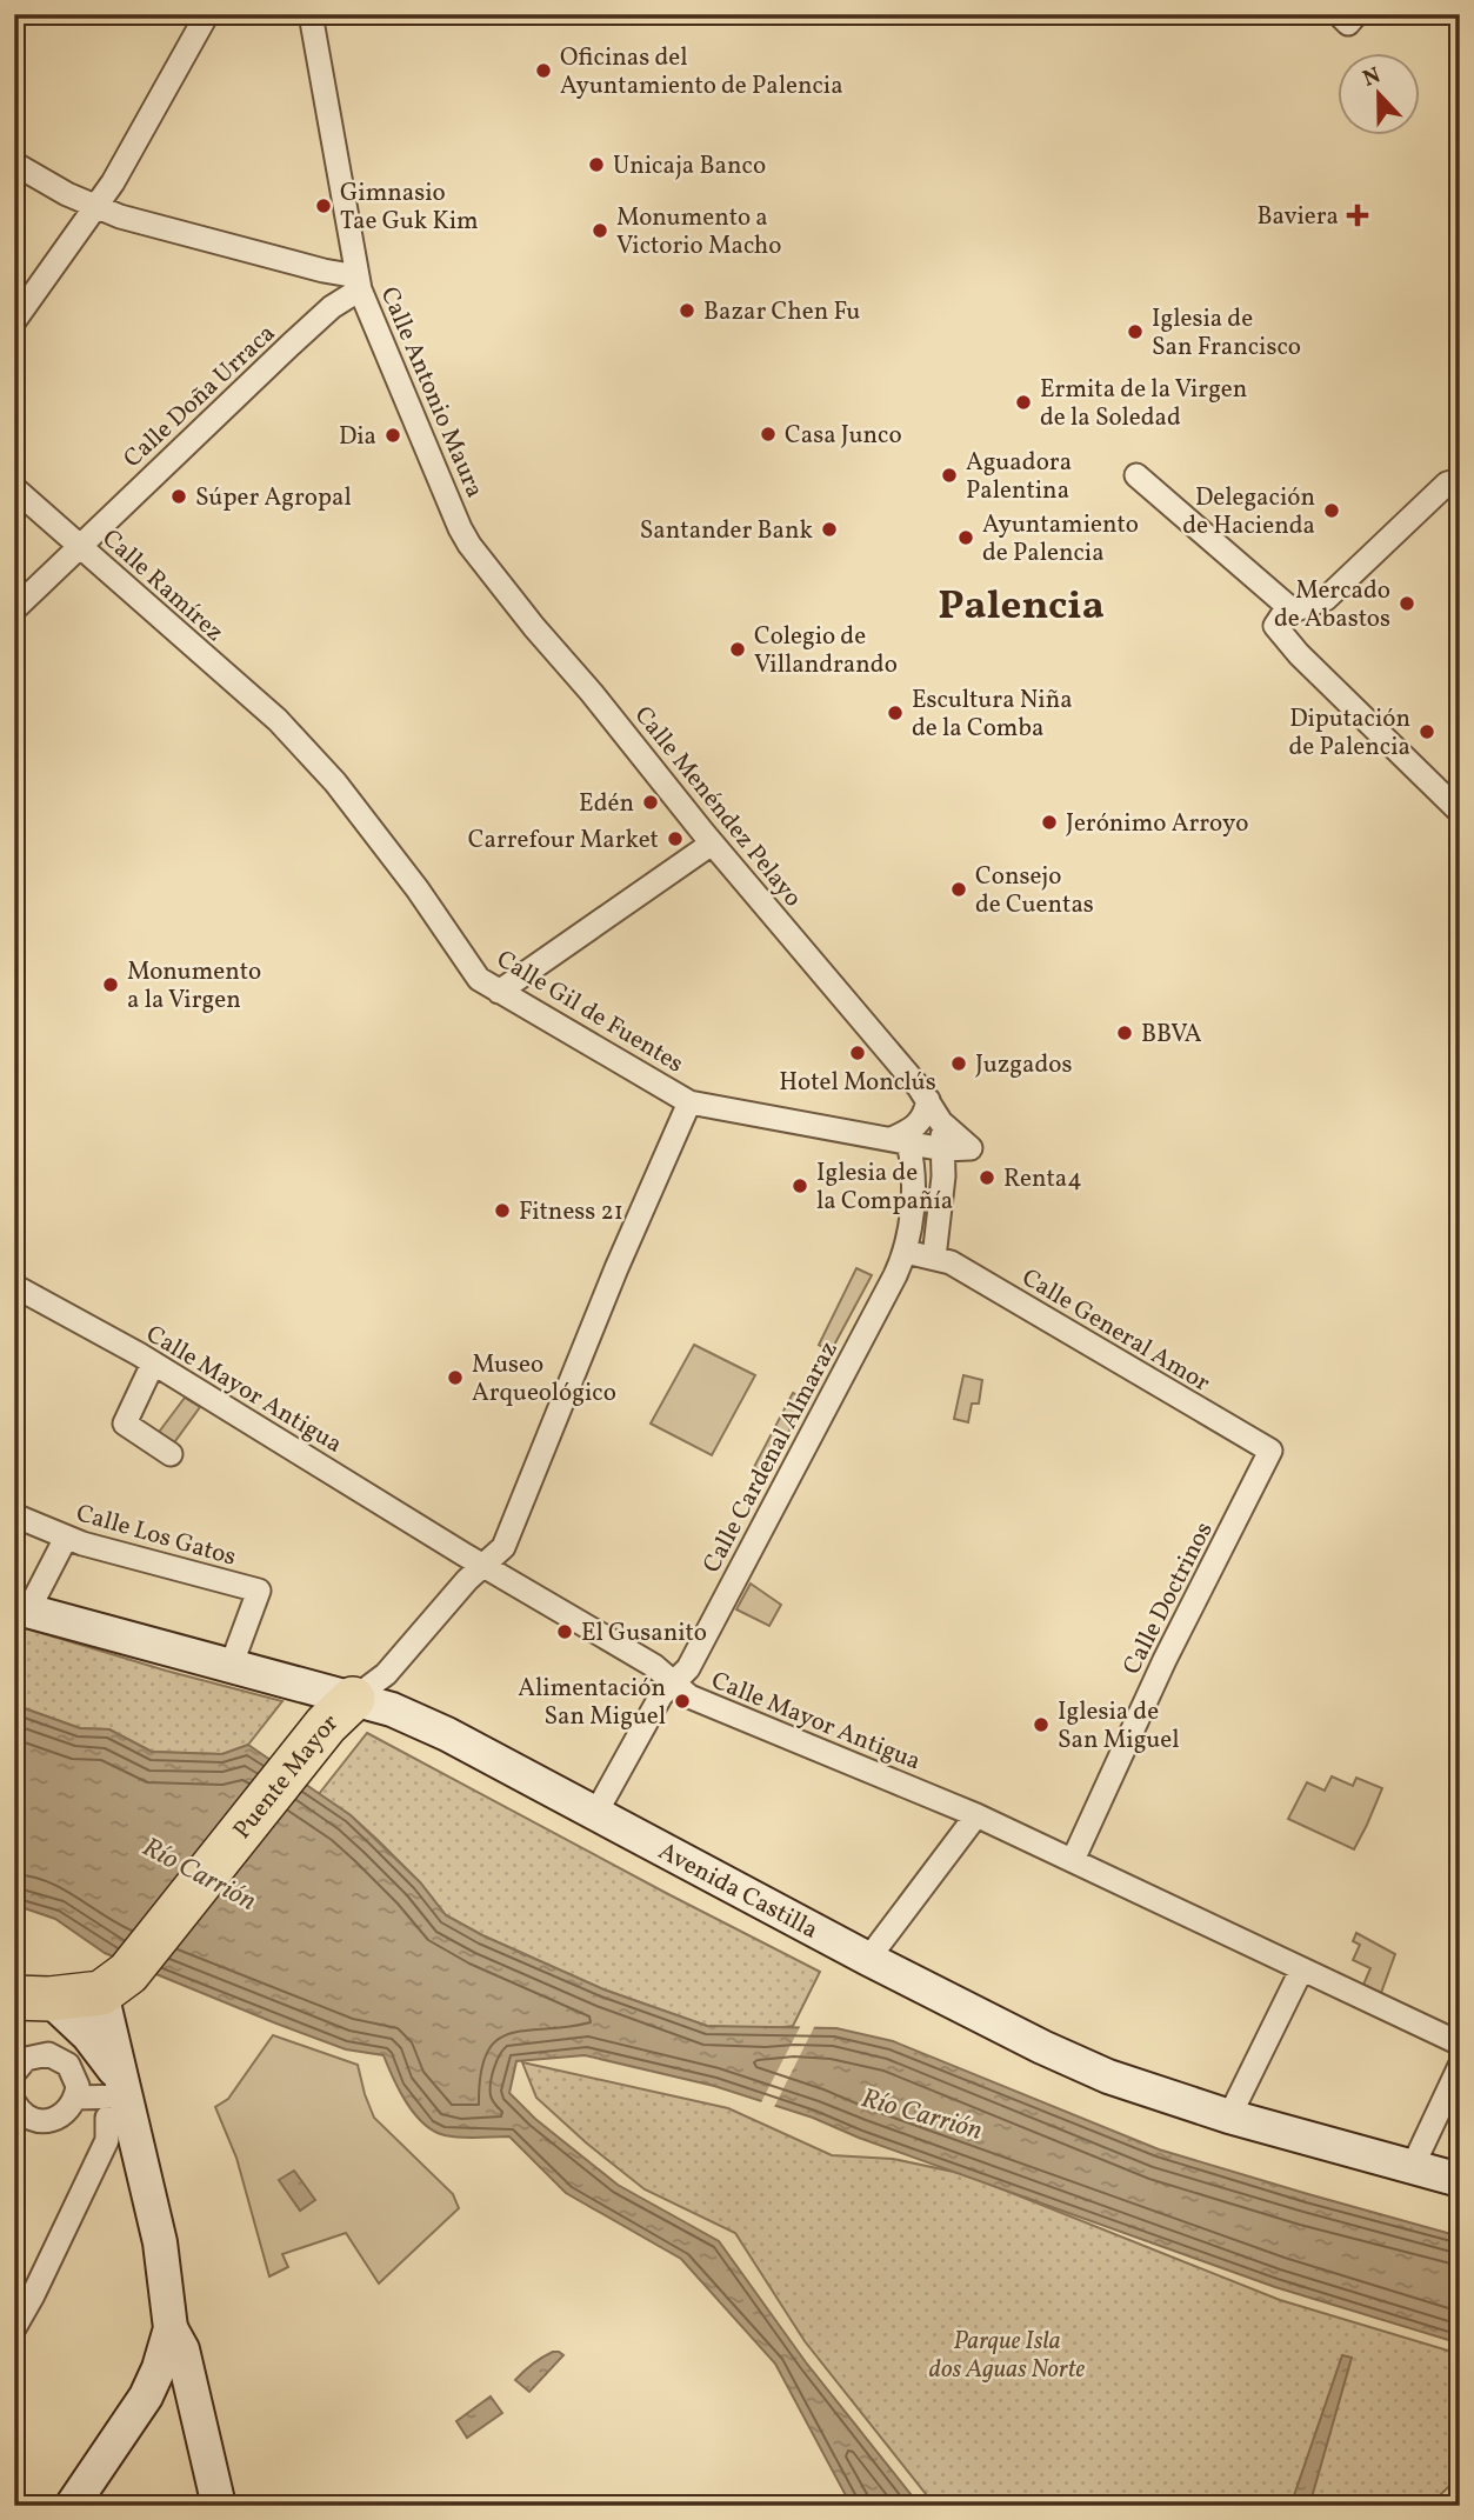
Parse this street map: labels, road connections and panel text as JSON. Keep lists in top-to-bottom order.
{
  "streets": {
    "highway": ["Puente Mayor"],
    "main road": ["Avenida Castilla"],
    "street": [
      "Calle Antonio Maura",
      "Calle Doña Urraca",
      "Calle Ramírez",
      "Calle Menéndez Pelayo",
      "Calle Gil de Fuentes",
      "Calle General Amor",
      "Calle Mayor Antigua",
      "Calle Cardenal Almaraz",
      "Calle Los Gatos",
      "Calle Doctrinos"
    ]
  },
  "crossings": [
    ["Calle Antonio Maura", "Calle Doña Urraca"],
    ["Calle Antonio Maura", "Calle Menéndez Pelayo"],
    ["Calle Doña Urraca", "Calle Ramírez"],
    ["Calle Ramírez", "Calle Gil de Fuentes"],
    ["Calle Menéndez Pelayo", "Calle Gil de Fuentes"],
    ["Calle Menéndez Pelayo", "Calle General Amor"],
    ["Calle General Amor", "Calle Cardenal Almaraz"],
    ["Calle General Amor", "Calle Doctrinos"],
    ["Calle Mayor Antigua", "Calle Cardenal Almaraz"],
    ["Calle Mayor Antigua", "Calle Doctrinos"],
    ["Calle Cardenal Almaraz", "Avenida Castilla"],
    ["Calle Los Gatos", "Avenida Castilla"],
    ["Puente Mayor", "Avenida Castilla"]
  ],
  "districts": ["Palencia"],
  "water": ["Río Carrión"],
  "parks": ["Parque Isla dos Aguas Norte"],
  "places": {
    "other": [
      "Oficinas del Ayuntamiento de Palencia",
      "Unicaja Banco",
      "Gimnasio Tae Guk Kim",
      "Monumento a Victorio Macho",
      "Bazar Chen Fu",
      "Iglesia de San Francisco",
      "Ermita de la Virgen de la Soledad",
      "Casa Junco",
      "Dia",
      "Aguadora Palentina",
      "Súper Agropal",
      "Delegación de Hacienda",
      "Santander Bank",
      "Ayuntamiento de Palencia",
      "Mercado de Abastos",
      "Colegio de Villandrando",
      "Escultura Niña de la Comba",
      "Diputación de Palencia",
      "Edén",
      "Jerónimo Arroyo",
      "Carrefour Market",
      "Consejo de Cuentas",
      "Monumento a la Virgen",
      "BBVA",
      "Hotel Monclús",
      "Juzgados",
      "Renta4",
      "Iglesia de la Compañía",
      "Fitness 21",
      "Museo Arqueológico",
      "El Gusanito",
      "Alimentación San Miguel",
      "Iglesia de San Miguel"
    ],
    "health": ["Baviera"]
  },
  "north": "top"
}
